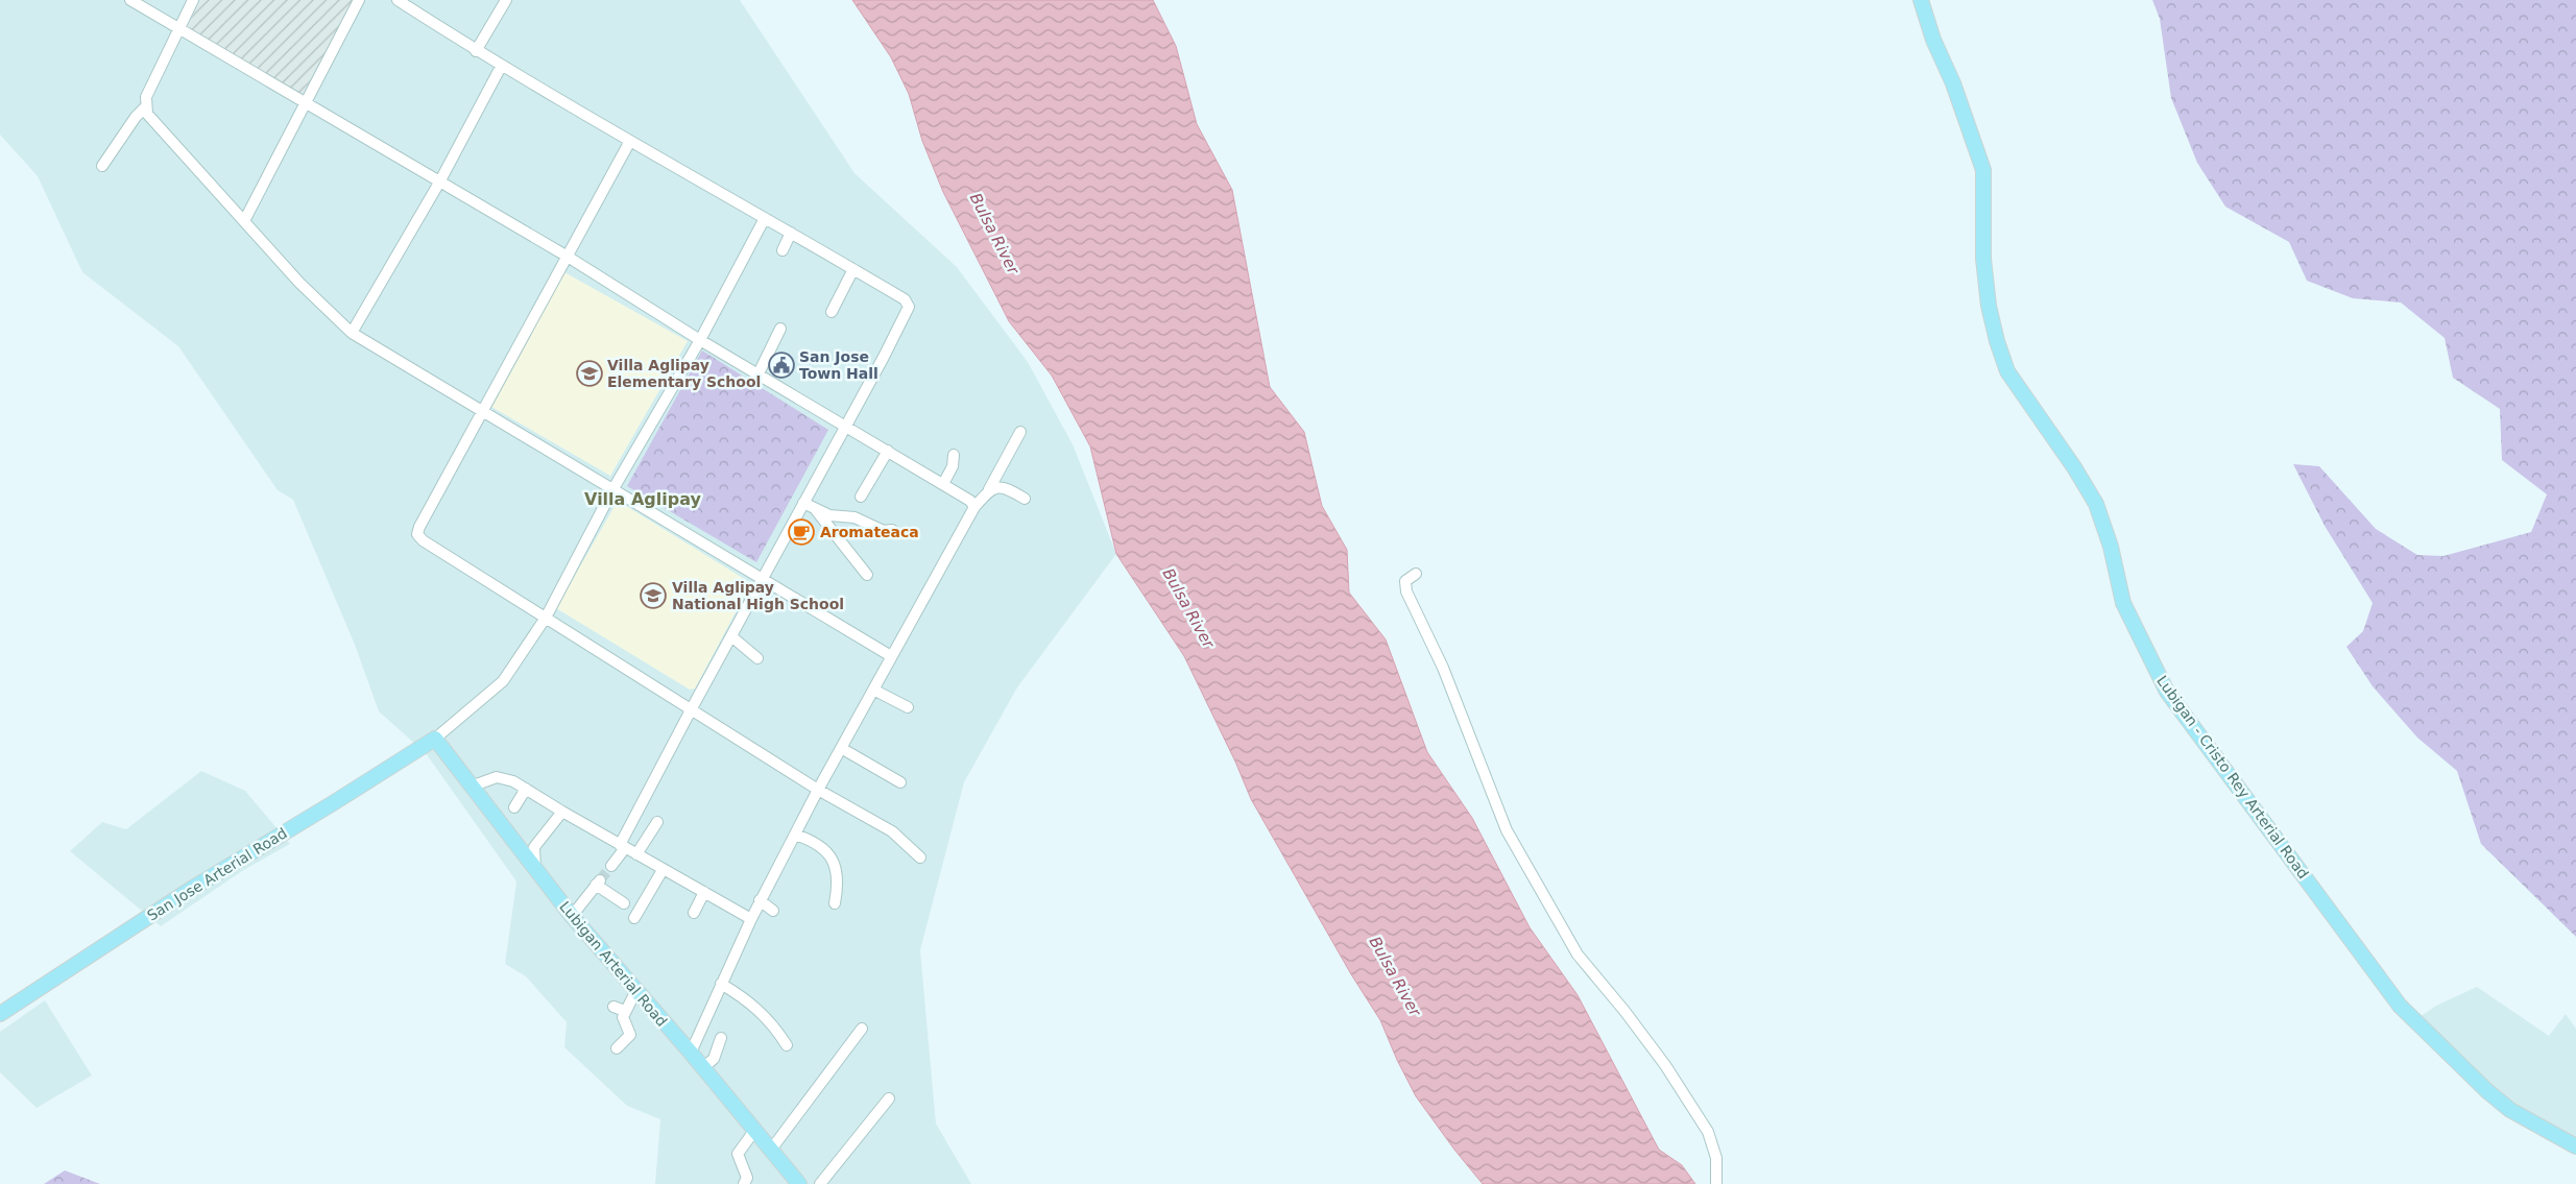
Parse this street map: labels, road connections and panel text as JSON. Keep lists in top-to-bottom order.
{
  "streets": {
    "main road": ["Lubigan - Cristo Rey Arterial Road", "San Jose Arterial Road", "Lubigan Arterial Road"]
  },
  "crossings": [
    ["San Jose Arterial Road", "Lubigan Arterial Road"]
  ],
  "districts": ["Villa Aglipay"],
  "water": ["Bulsa River"],
  "places": {
    "public building": ["San Jose Town Hall"],
    "school or university": ["Villa Aglipay Elementary School", "Villa Aglipay National High School"],
    "cafe": ["Aromateaca"]
  }
}
